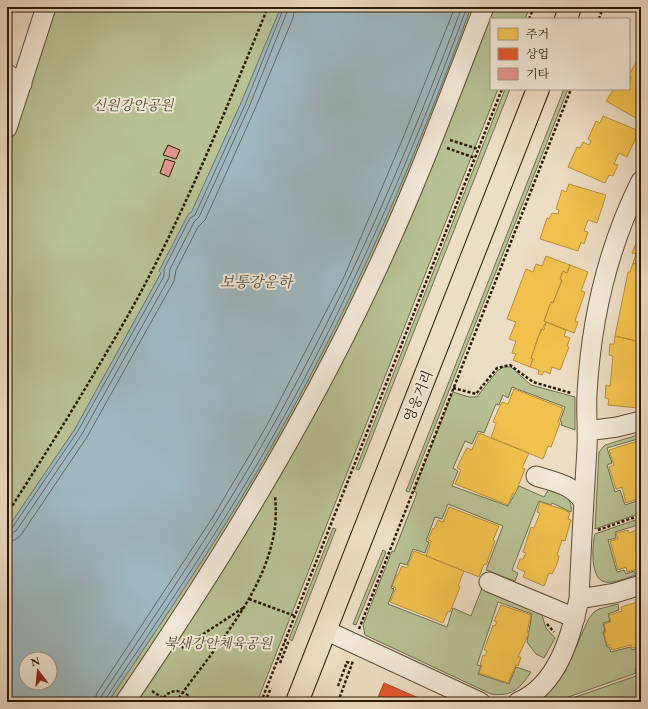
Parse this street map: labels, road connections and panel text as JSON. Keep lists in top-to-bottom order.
{
  "streets": {
    "main road": ["영웅거리"]
  },
  "water": ["보통강운하"],
  "parks": ["신원강안공원", "북새강안체육공원"],
  "legend": ["주거", "상업", "기타"],
  "north": "top"
}
